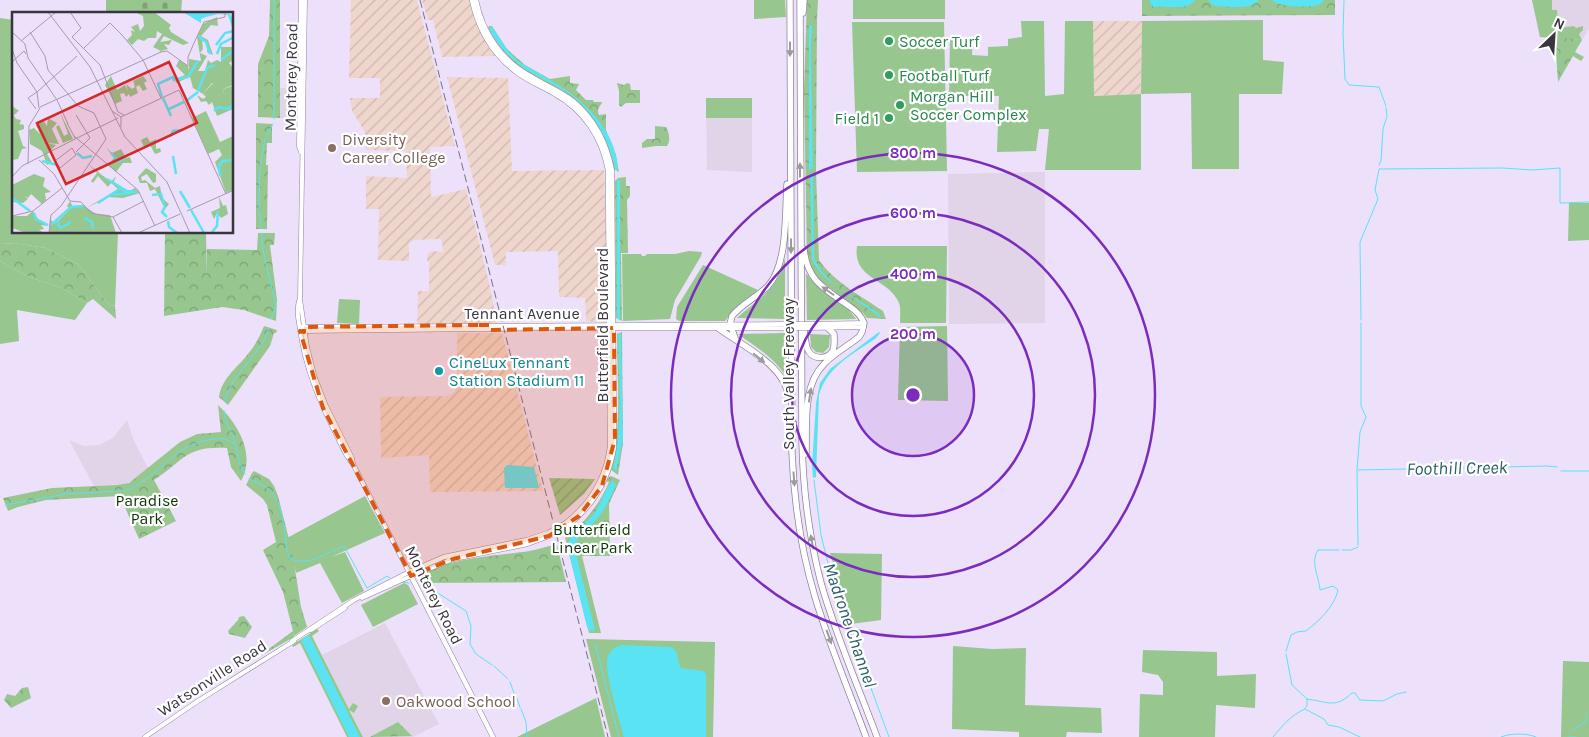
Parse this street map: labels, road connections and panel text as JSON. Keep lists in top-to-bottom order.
{
  "streets": {
    "highway": ["South Valley Freeway"],
    "main road": [
      "Monterey Road",
      "Tennant Avenue",
      "Butterfield Boulevard",
      "Watsonville Road"
    ]
  },
  "crossings": [
    ["Monterey Road", "Tennant Avenue"],
    ["Monterey Road", "Butterfield Boulevard"],
    ["Monterey Road", "Watsonville Road"],
    ["Tennant Avenue", "Butterfield Boulevard"],
    ["Butterfield Boulevard", "Watsonville Road"]
  ],
  "water": ["Foothill Creek", "Madrone Channel"],
  "parks": ["Paradise Park", "Butterfield Linear Park"],
  "places": [
    "Soccer Turf",
    "Football Turf",
    "Morgan Hill Soccer Complex",
    "Field 1",
    "Diversity Career College",
    "CineLux Tennant Station Stadium 11",
    "Oakwood School"
  ],
  "north": "top right",
  "rings": [
    "800 m",
    "600 m",
    "400 m",
    "200 m"
  ]
}
